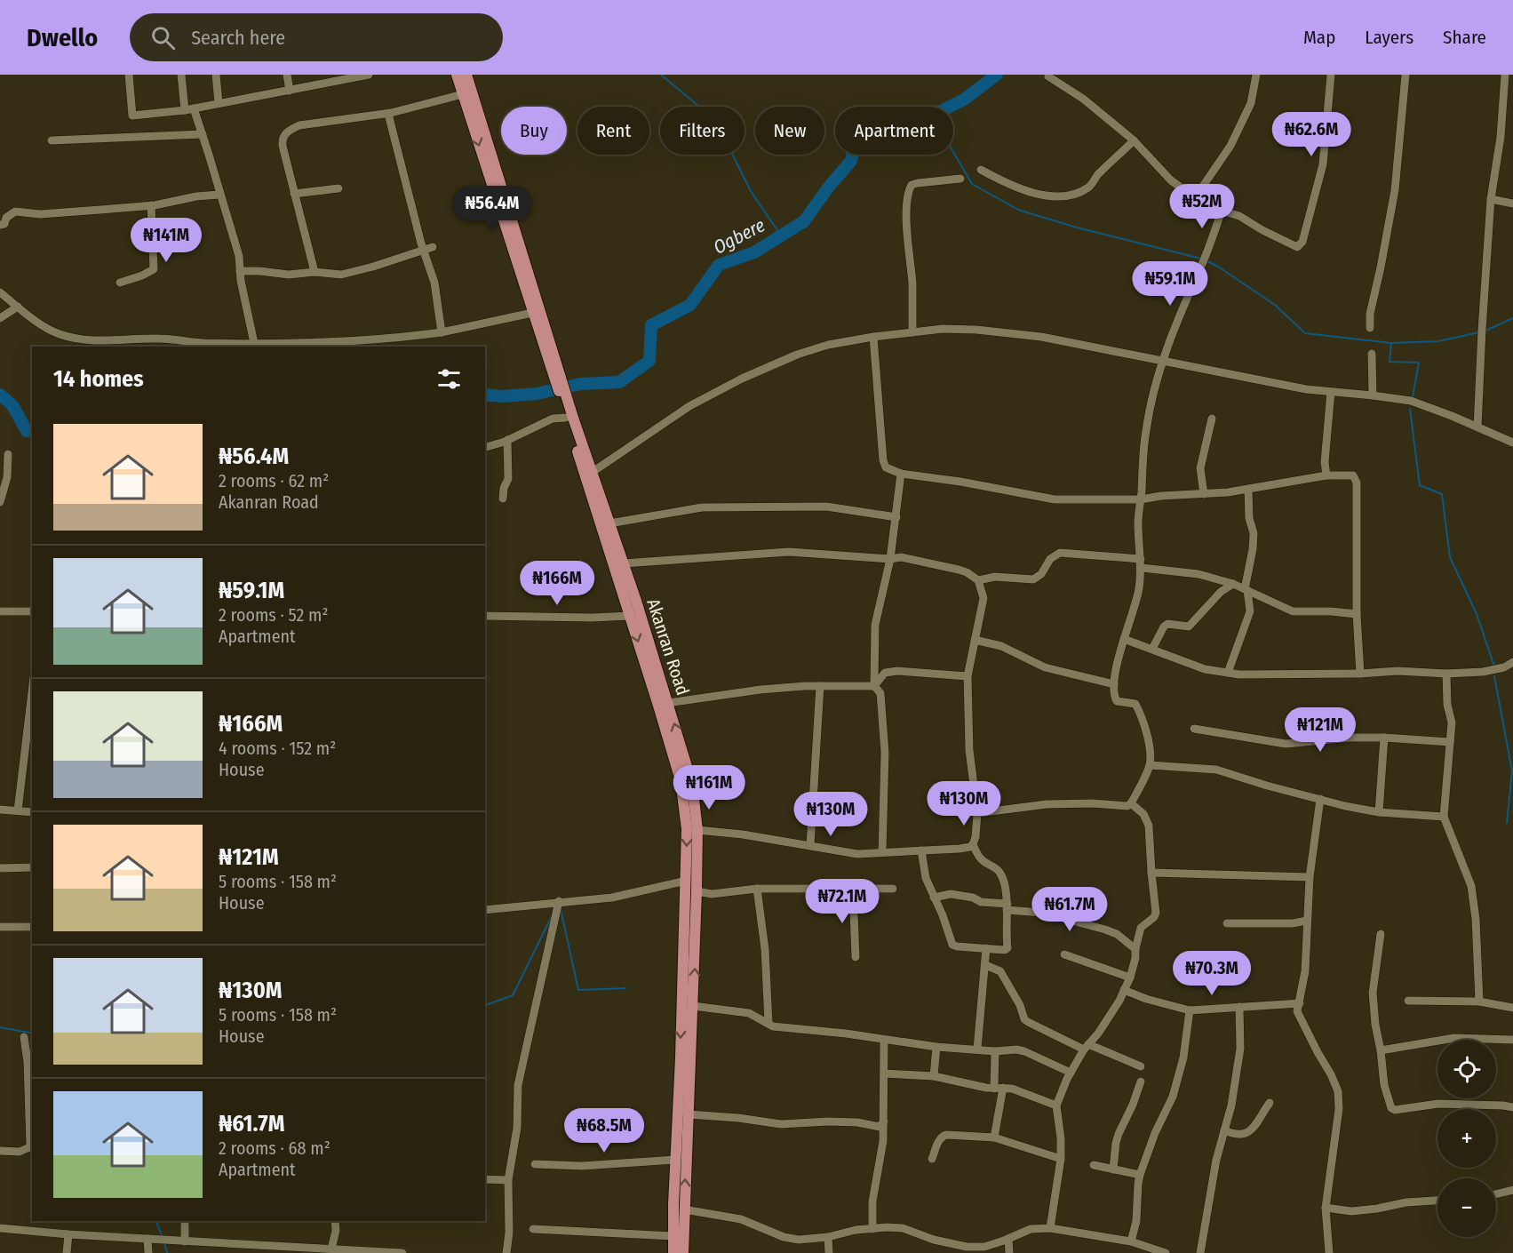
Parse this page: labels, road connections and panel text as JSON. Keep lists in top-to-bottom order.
{
  "streets": {
    "main road": ["Akanran Road"]
  },
  "water": ["Ogbere"],
  "page": {
    "header": "Dwello",
    "search": "Search here",
    "nav": ["Map", "Layers", "Share"],
    "chip": [
      "Buy",
      "Rent",
      "Filters",
      "New",
      "Apartment"
    ],
    "price": [
      "₦62.6M",
      "₦52M",
      "₦56.4M",
      "₦141M",
      "₦59.1M",
      "₦166M",
      "₦121M",
      "₦161M",
      "₦130M",
      "₦130M",
      "₦72.1M",
      "₦61.7M",
      "₦70.3M",
      "₦68.5M"
    ],
    "heading": "14 homes",
    "list": [
      {
        "name": "₦56.4M",
        "note": "2 rooms · 62 m² · Akanran Road"
      },
      {
        "name": "₦59.1M",
        "note": "2 rooms · 52 m² · Apartment"
      },
      {
        "name": "₦166M",
        "note": "4 rooms · 152 m² · House"
      },
      {
        "name": "₦121M",
        "note": "5 rooms · 158 m² · House"
      },
      {
        "name": "₦130M",
        "note": "5 rooms · 158 m² · House"
      },
      {
        "name": "₦61.7M",
        "note": "2 rooms · 68 m² · Apartment"
      }
    ],
    "map_buttons": ["+", "−"]
  }
}
